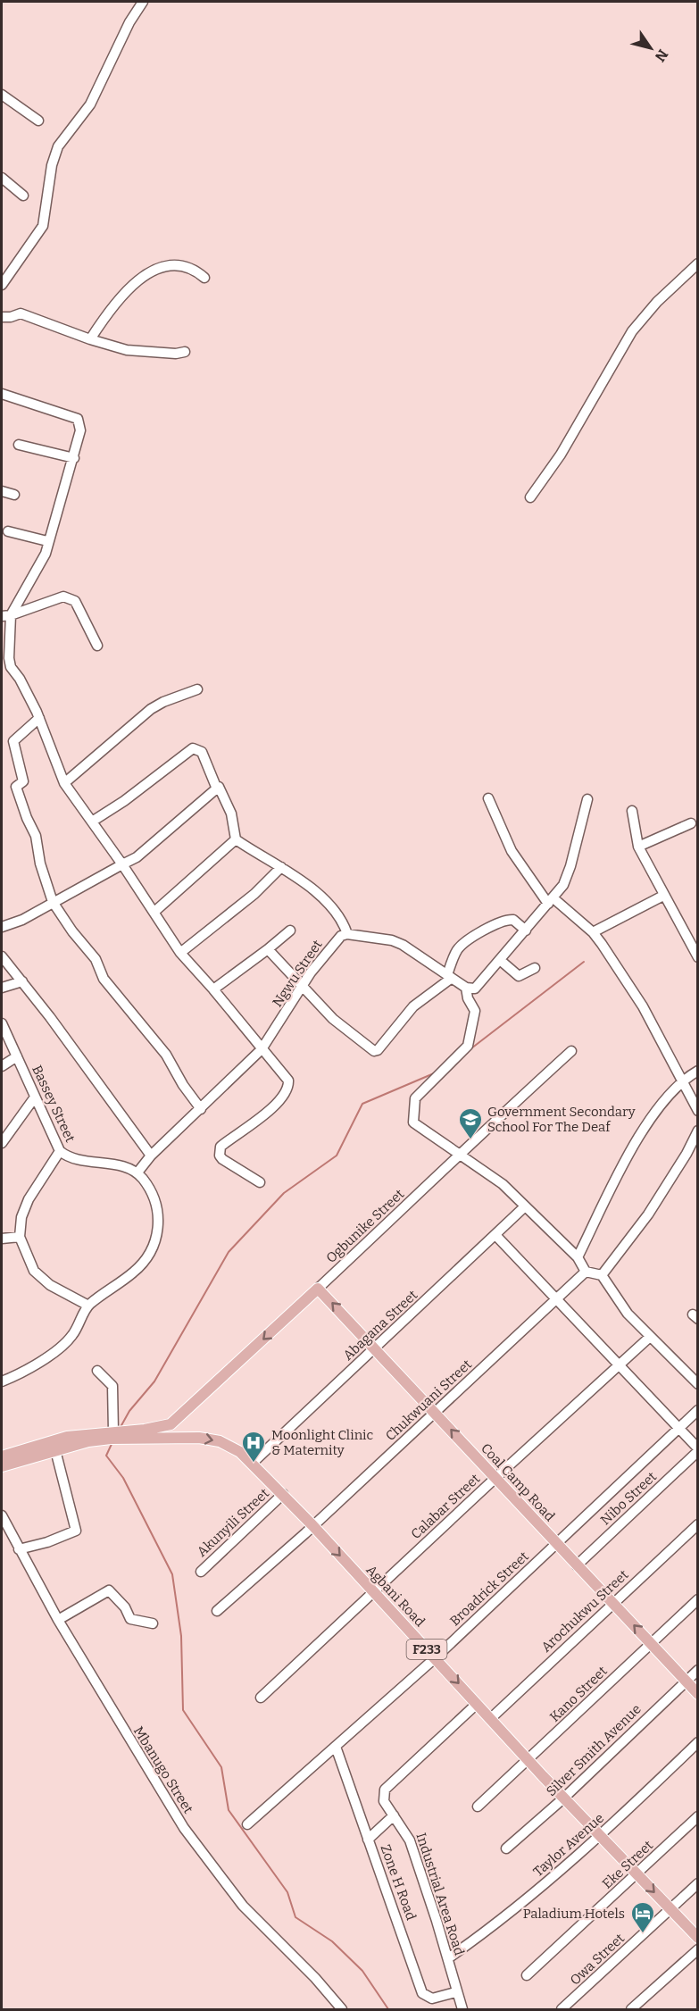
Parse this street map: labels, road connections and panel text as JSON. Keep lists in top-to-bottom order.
{
  "streets": {
    "main road": [
      "Ogbunike Street",
      "Coal Camp Road",
      "Agbani Road",
      "F233"
    ],
    "street": [
      "Ngwu Street",
      "Bassey Street",
      "Abagana Street",
      "Chukwuani Street",
      "Nibo Street",
      "Calabar Street",
      "Akunyili Street",
      "Broadrick Street",
      "Arochukwu Street",
      "Kano Street",
      "Silver Smith Avenue",
      "Mbanugo Street",
      "Taylor Avenue",
      "Eke Street",
      "Zone H Road",
      "Industrial Area Road",
      "Owa Street"
    ]
  },
  "crossings": [
    ["Ngwu Street", "Bassey Street"],
    ["Ogbunike Street", "Coal Camp Road"],
    ["Ogbunike Street", "Agbani Road"],
    ["Abagana Street", "Coal Camp Road"],
    ["Abagana Street", "Agbani Road"],
    ["Chukwuani Street", "Coal Camp Road"],
    ["Chukwuani Street", "Agbani Road"],
    ["Coal Camp Road", "Nibo Street"],
    ["Coal Camp Road", "Calabar Street"],
    ["Coal Camp Road", "Broadrick Street"],
    ["Coal Camp Road", "Arochukwu Street"],
    ["Coal Camp Road", "Kano Street"],
    ["Coal Camp Road", "Silver Smith Avenue"],
    ["Calabar Street", "Agbani Road"],
    ["Akunyili Street", "Agbani Road"],
    ["Broadrick Street", "Agbani Road"],
    ["Broadrick Street", "Zone H Road"],
    ["Agbani Road", "Arochukwu Street"],
    ["Agbani Road", "Kano Street"],
    ["Agbani Road", "Silver Smith Avenue"],
    ["Agbani Road", "Taylor Avenue"],
    ["Agbani Road", "Eke Street"],
    ["Agbani Road", "Industrial Area Road"],
    ["Agbani Road", "Owa Street"],
    ["Taylor Avenue", "Industrial Area Road"],
    ["Zone H Road", "Industrial Area Road"]
  ],
  "one_way": ["Ogbunike Street", "Coal Camp Road"],
  "places": {
    "school or university": ["Government Secondary School For The Deaf"],
    "hospital": ["Moonlight Clinic & Maternity"],
    "hotel": ["Paladium Hotels"]
  },
  "north": "bottom right"
}
